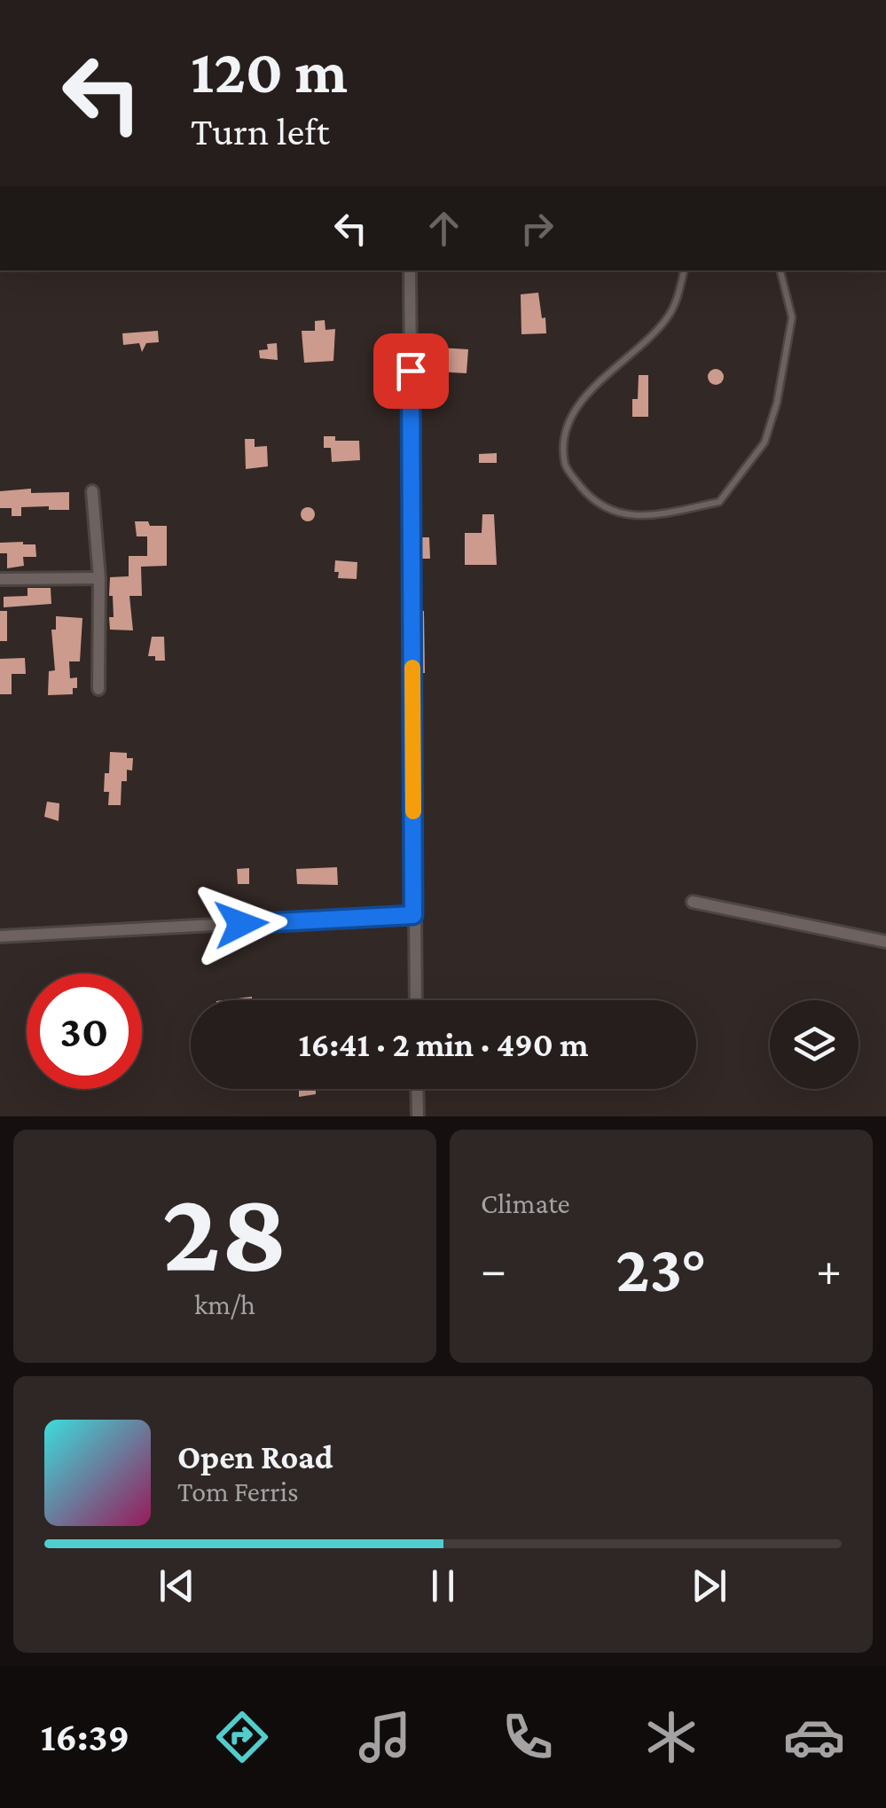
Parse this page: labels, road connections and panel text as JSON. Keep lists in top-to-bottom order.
{
  "page": {
    "turn": ["120 m", "Turn left"],
    "limit": "30",
    "trip": "16:41 · 2 min · 490 m",
    "tile": [
      ["28", "km/h"],
      "Climate"
    ],
    "heat": ["−", "23°", "+"],
    "song": ["Open Road", "Tom Ferris"],
    "tabs": "16:39"
  }
}
